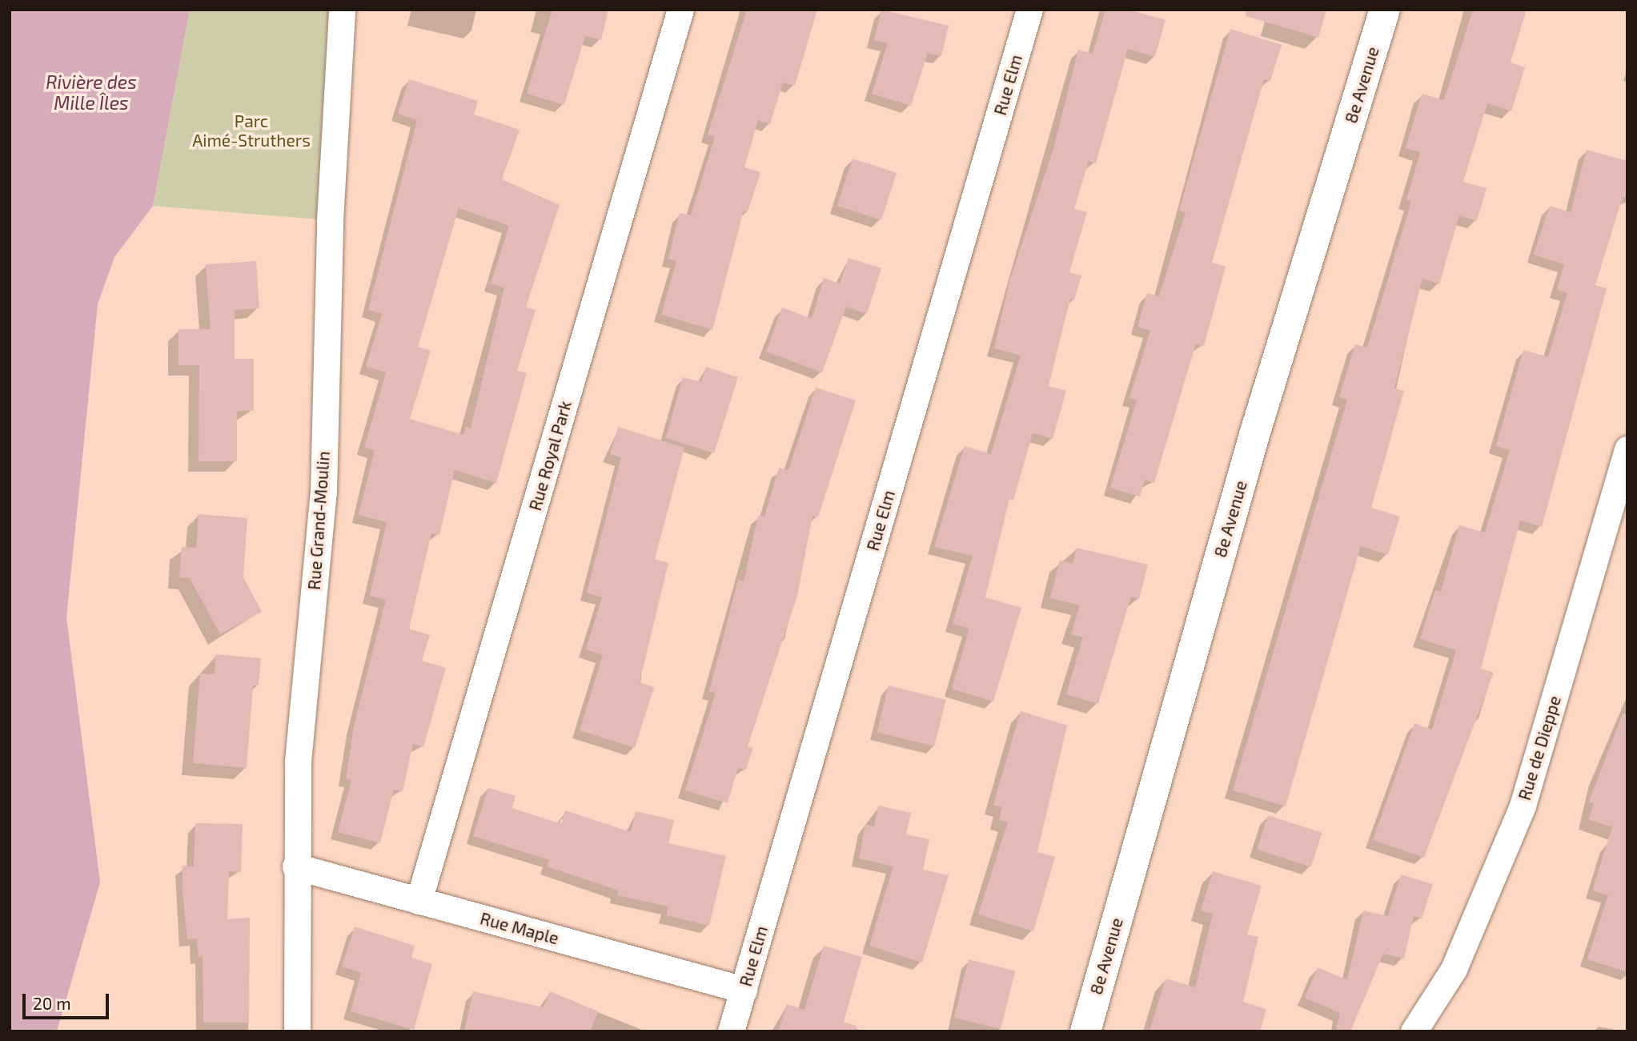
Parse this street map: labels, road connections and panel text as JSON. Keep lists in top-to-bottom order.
{
  "streets": {
    "street": [
      "Rue Elm",
      "8e Avenue",
      "Rue Royal Park",
      "Rue Grand-Moulin",
      "Rue de Dieppe",
      "Rue Maple"
    ]
  },
  "crossings": [
    ["Rue Elm", "Rue Maple"],
    ["Rue Royal Park", "Rue Maple"],
    ["Rue Grand-Moulin", "Rue Maple"]
  ],
  "water": ["Rivière des Mille Îles"],
  "parks": ["Parc Aimé-Struthers"],
  "scale_bar": "20 m"
}
